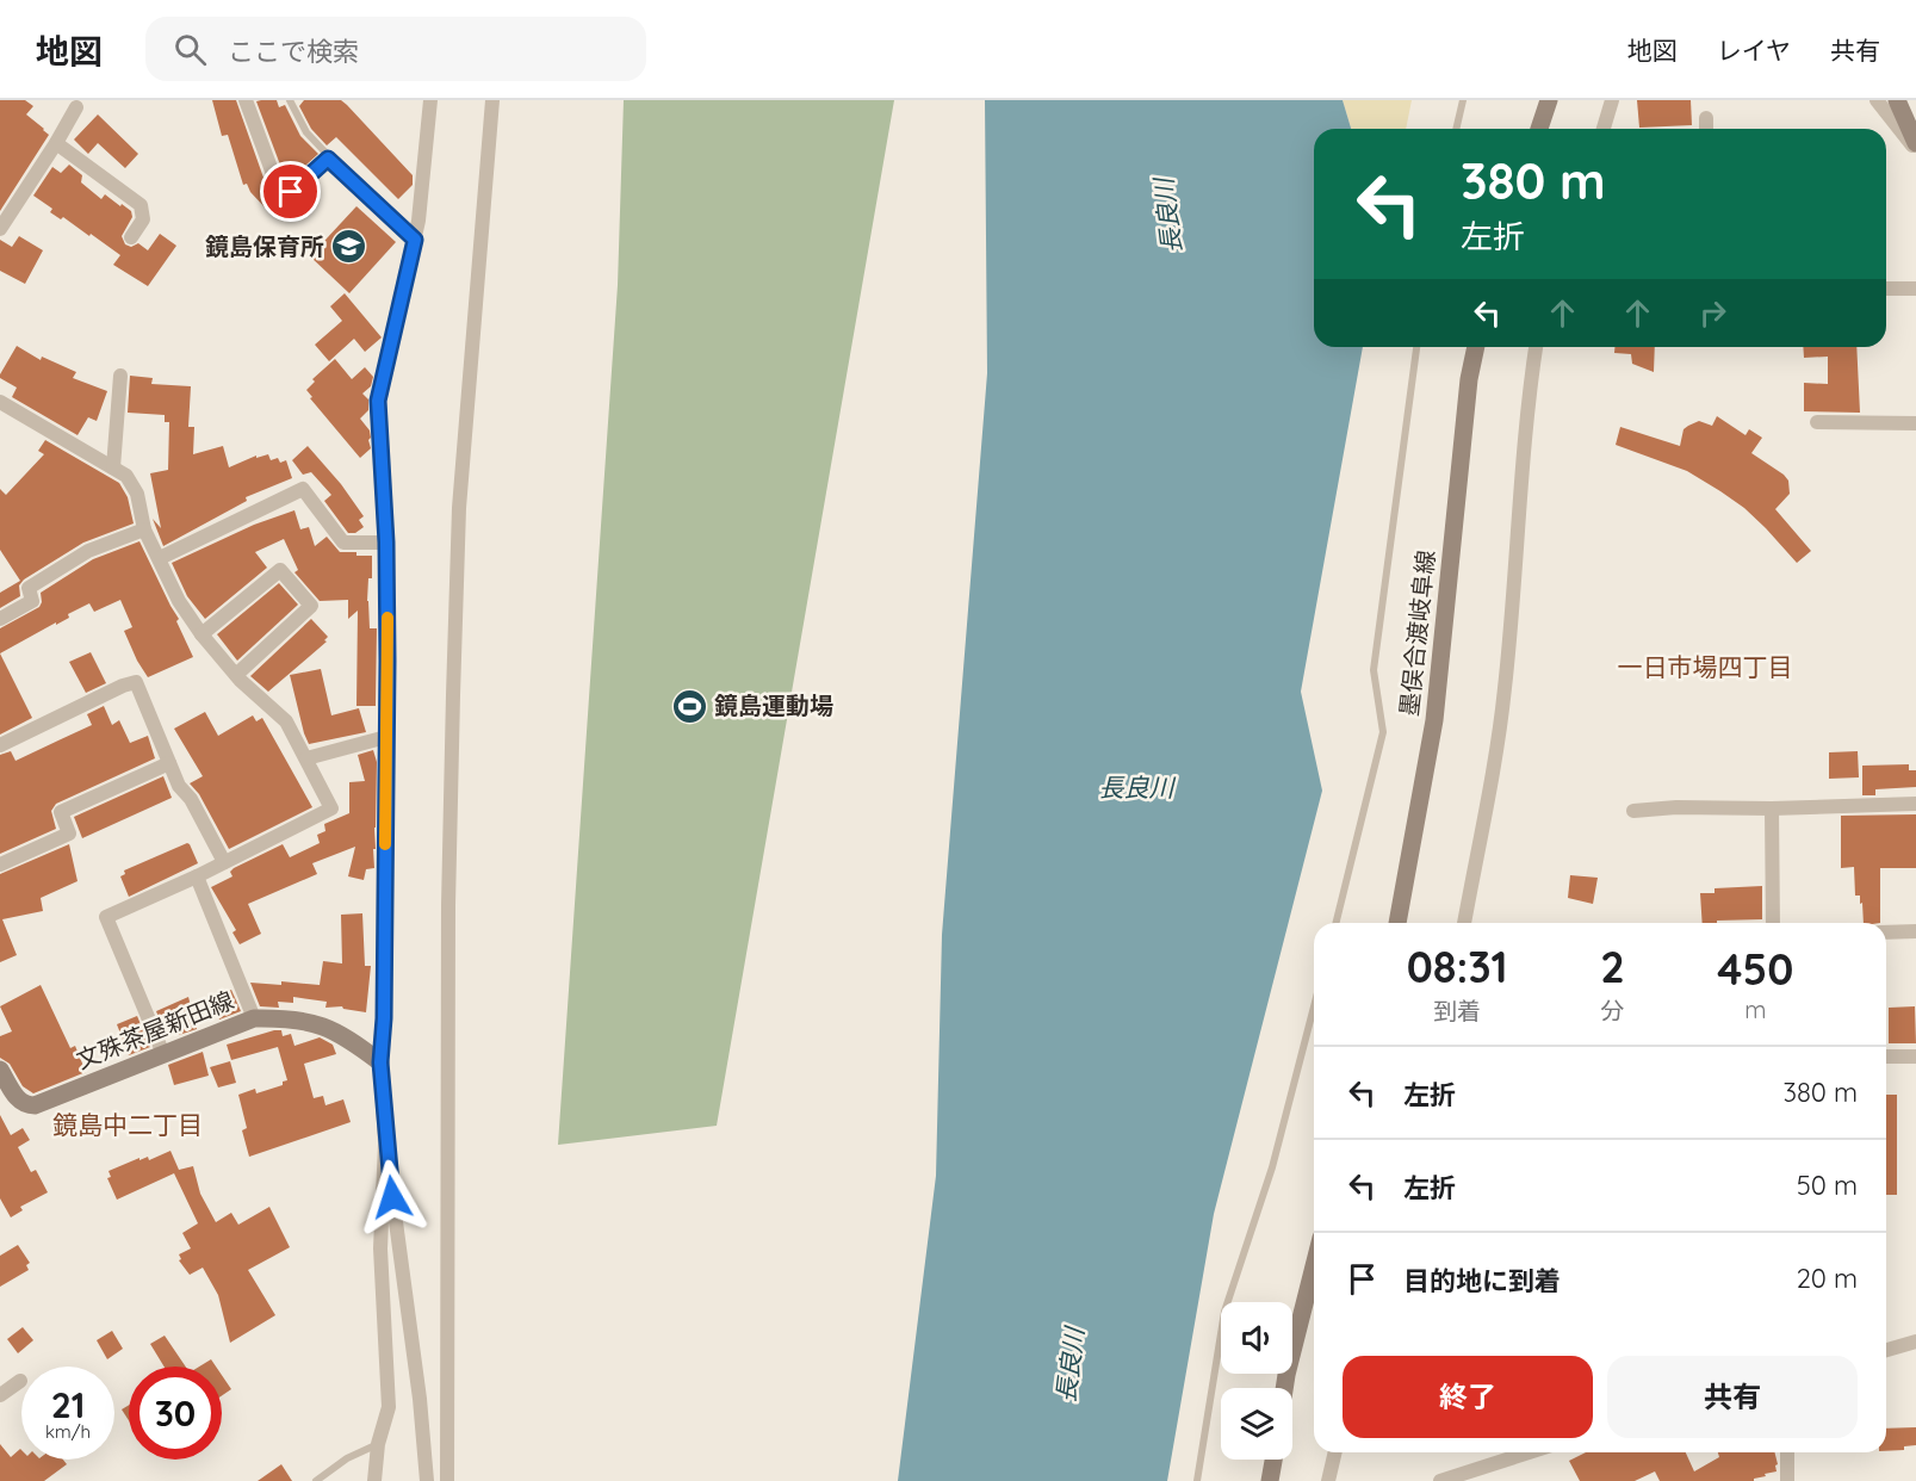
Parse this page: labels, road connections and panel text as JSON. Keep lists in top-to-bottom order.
{
  "streets": {
    "main road": ["墨俣合渡岐阜線", "文殊茶屋新田線"]
  },
  "districts": ["一日市場四丁目", "鏡島中二丁目"],
  "water": ["長良川"],
  "places": {
    "school or university": ["鏡島保育所"],
    "sports": ["鏡島運動場"]
  },
  "page": {
    "header": "地図",
    "search": "ここで検索",
    "nav": ["地図", "レイヤ", "共有"],
    "turn": ["380 m", "左折"],
    "eta": [
      "08:31",
      "到着",
      "2",
      "分",
      "450",
      "m"
    ],
    "list": [
      {
        "name": "左折",
        "value": "380 m"
      },
      {
        "name": "左折",
        "value": "50 m"
      },
      {
        "name": "目的地に到着",
        "value": "20 m"
      }
    ],
    "buttons": ["終了", "共有"],
    "speed": "21 km/h",
    "limit": "30"
  }
}
